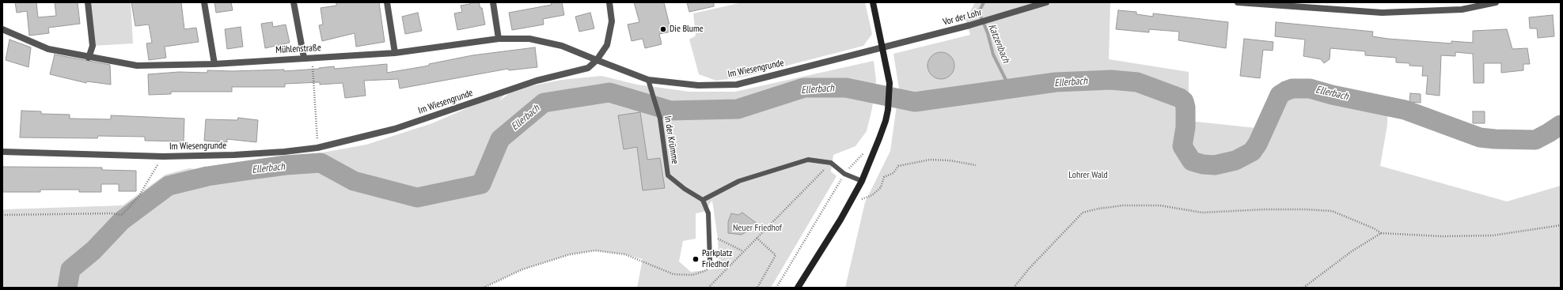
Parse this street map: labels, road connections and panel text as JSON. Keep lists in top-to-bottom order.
{
  "streets": {
    "street": ["Vor der Lohr", "Mühlenstraße", "Im Wiesengrunde"],
    "lane": ["In der Krümme"]
  },
  "crossings": [
    ["Vor der Lohr", "Im Wiesengrunde"],
    ["Mühlenstraße", "Im Wiesengrunde"],
    ["Im Wiesengrunde", "In der Krümme"]
  ],
  "water": ["Katzenbach", "Ellerbach"],
  "parks": ["Lohrer Wald", "Neuer Friedhof"],
  "places": ["Die Blume", "Parkplatz Friedhof"]
}
